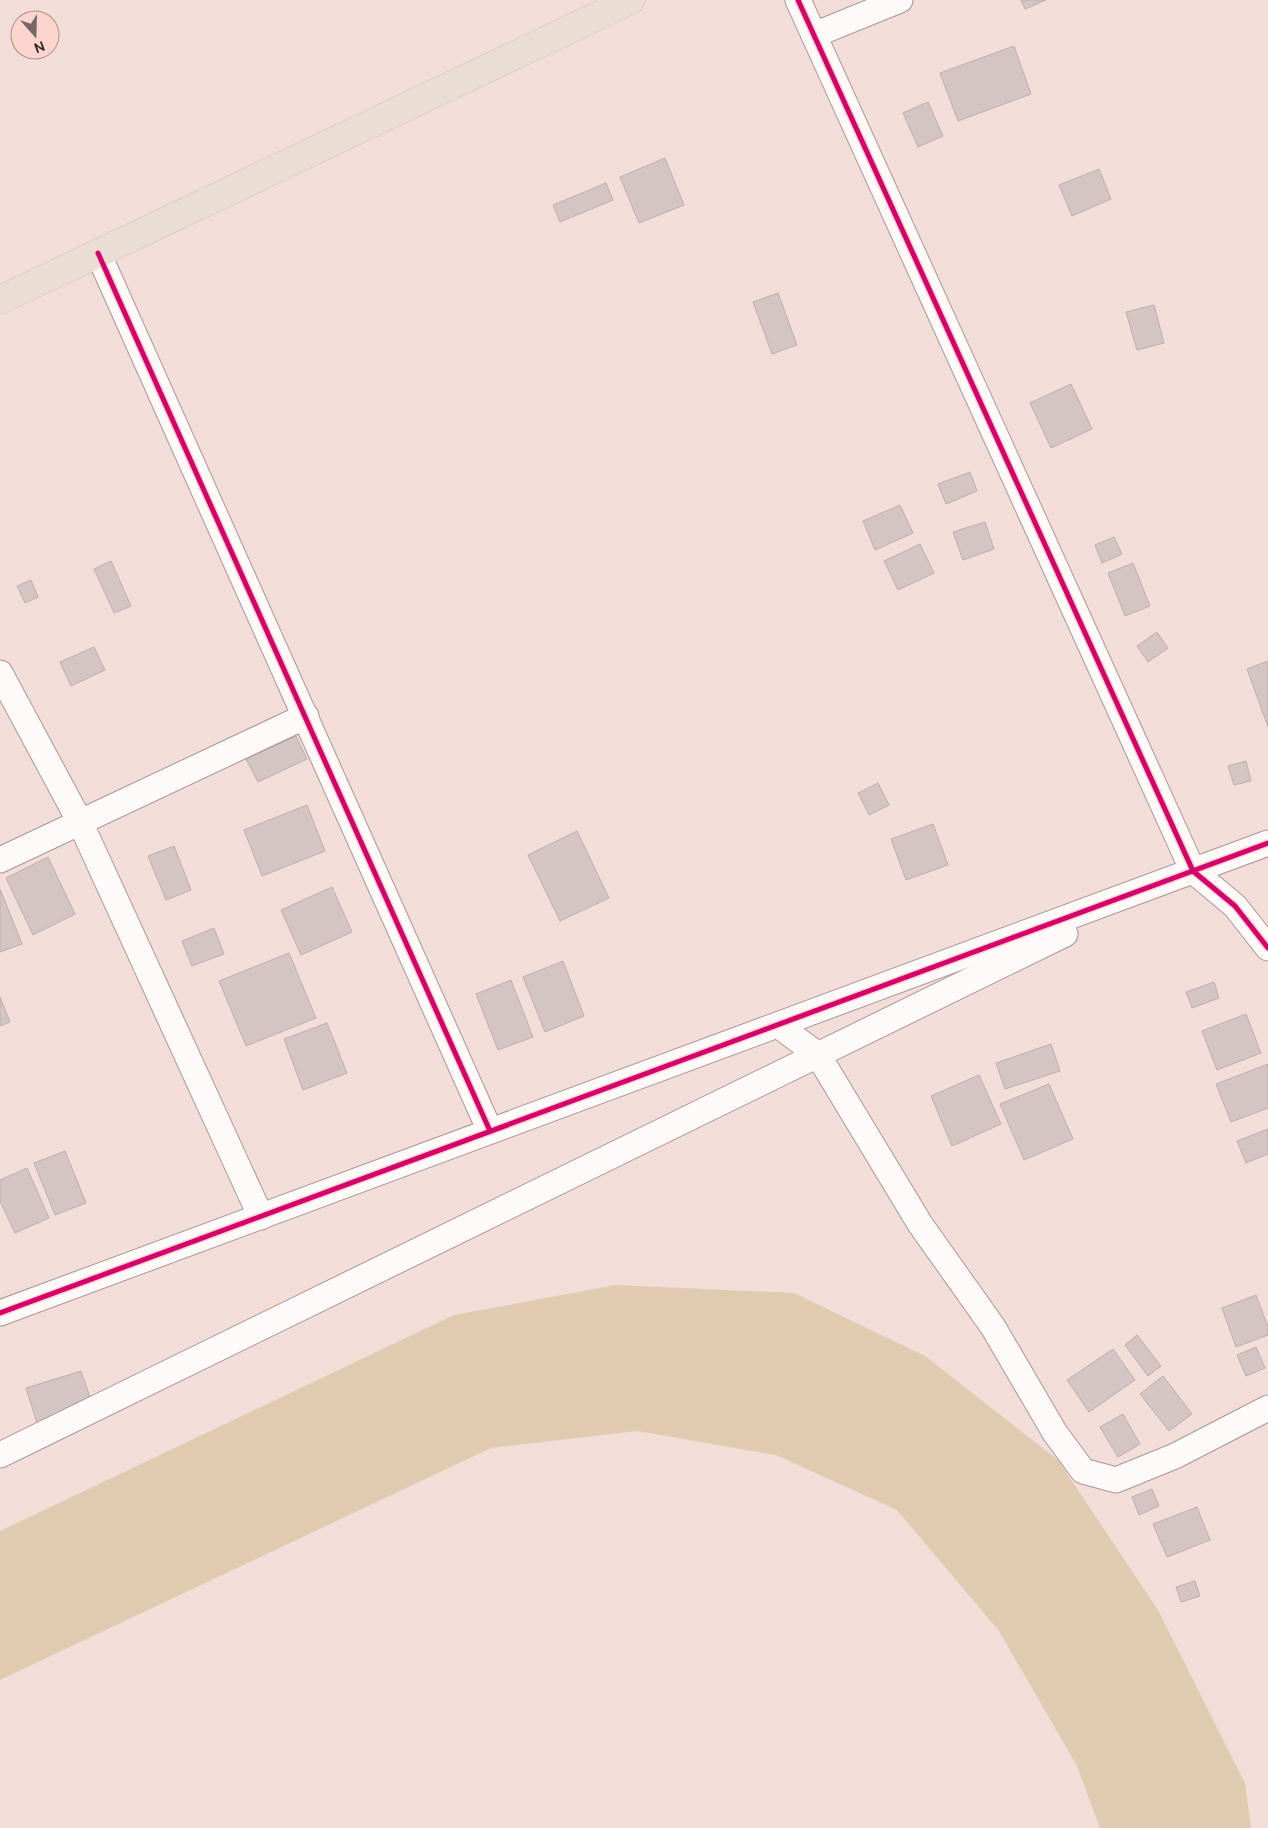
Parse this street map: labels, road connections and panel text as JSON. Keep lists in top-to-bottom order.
{
  "north": "bottom"
}
